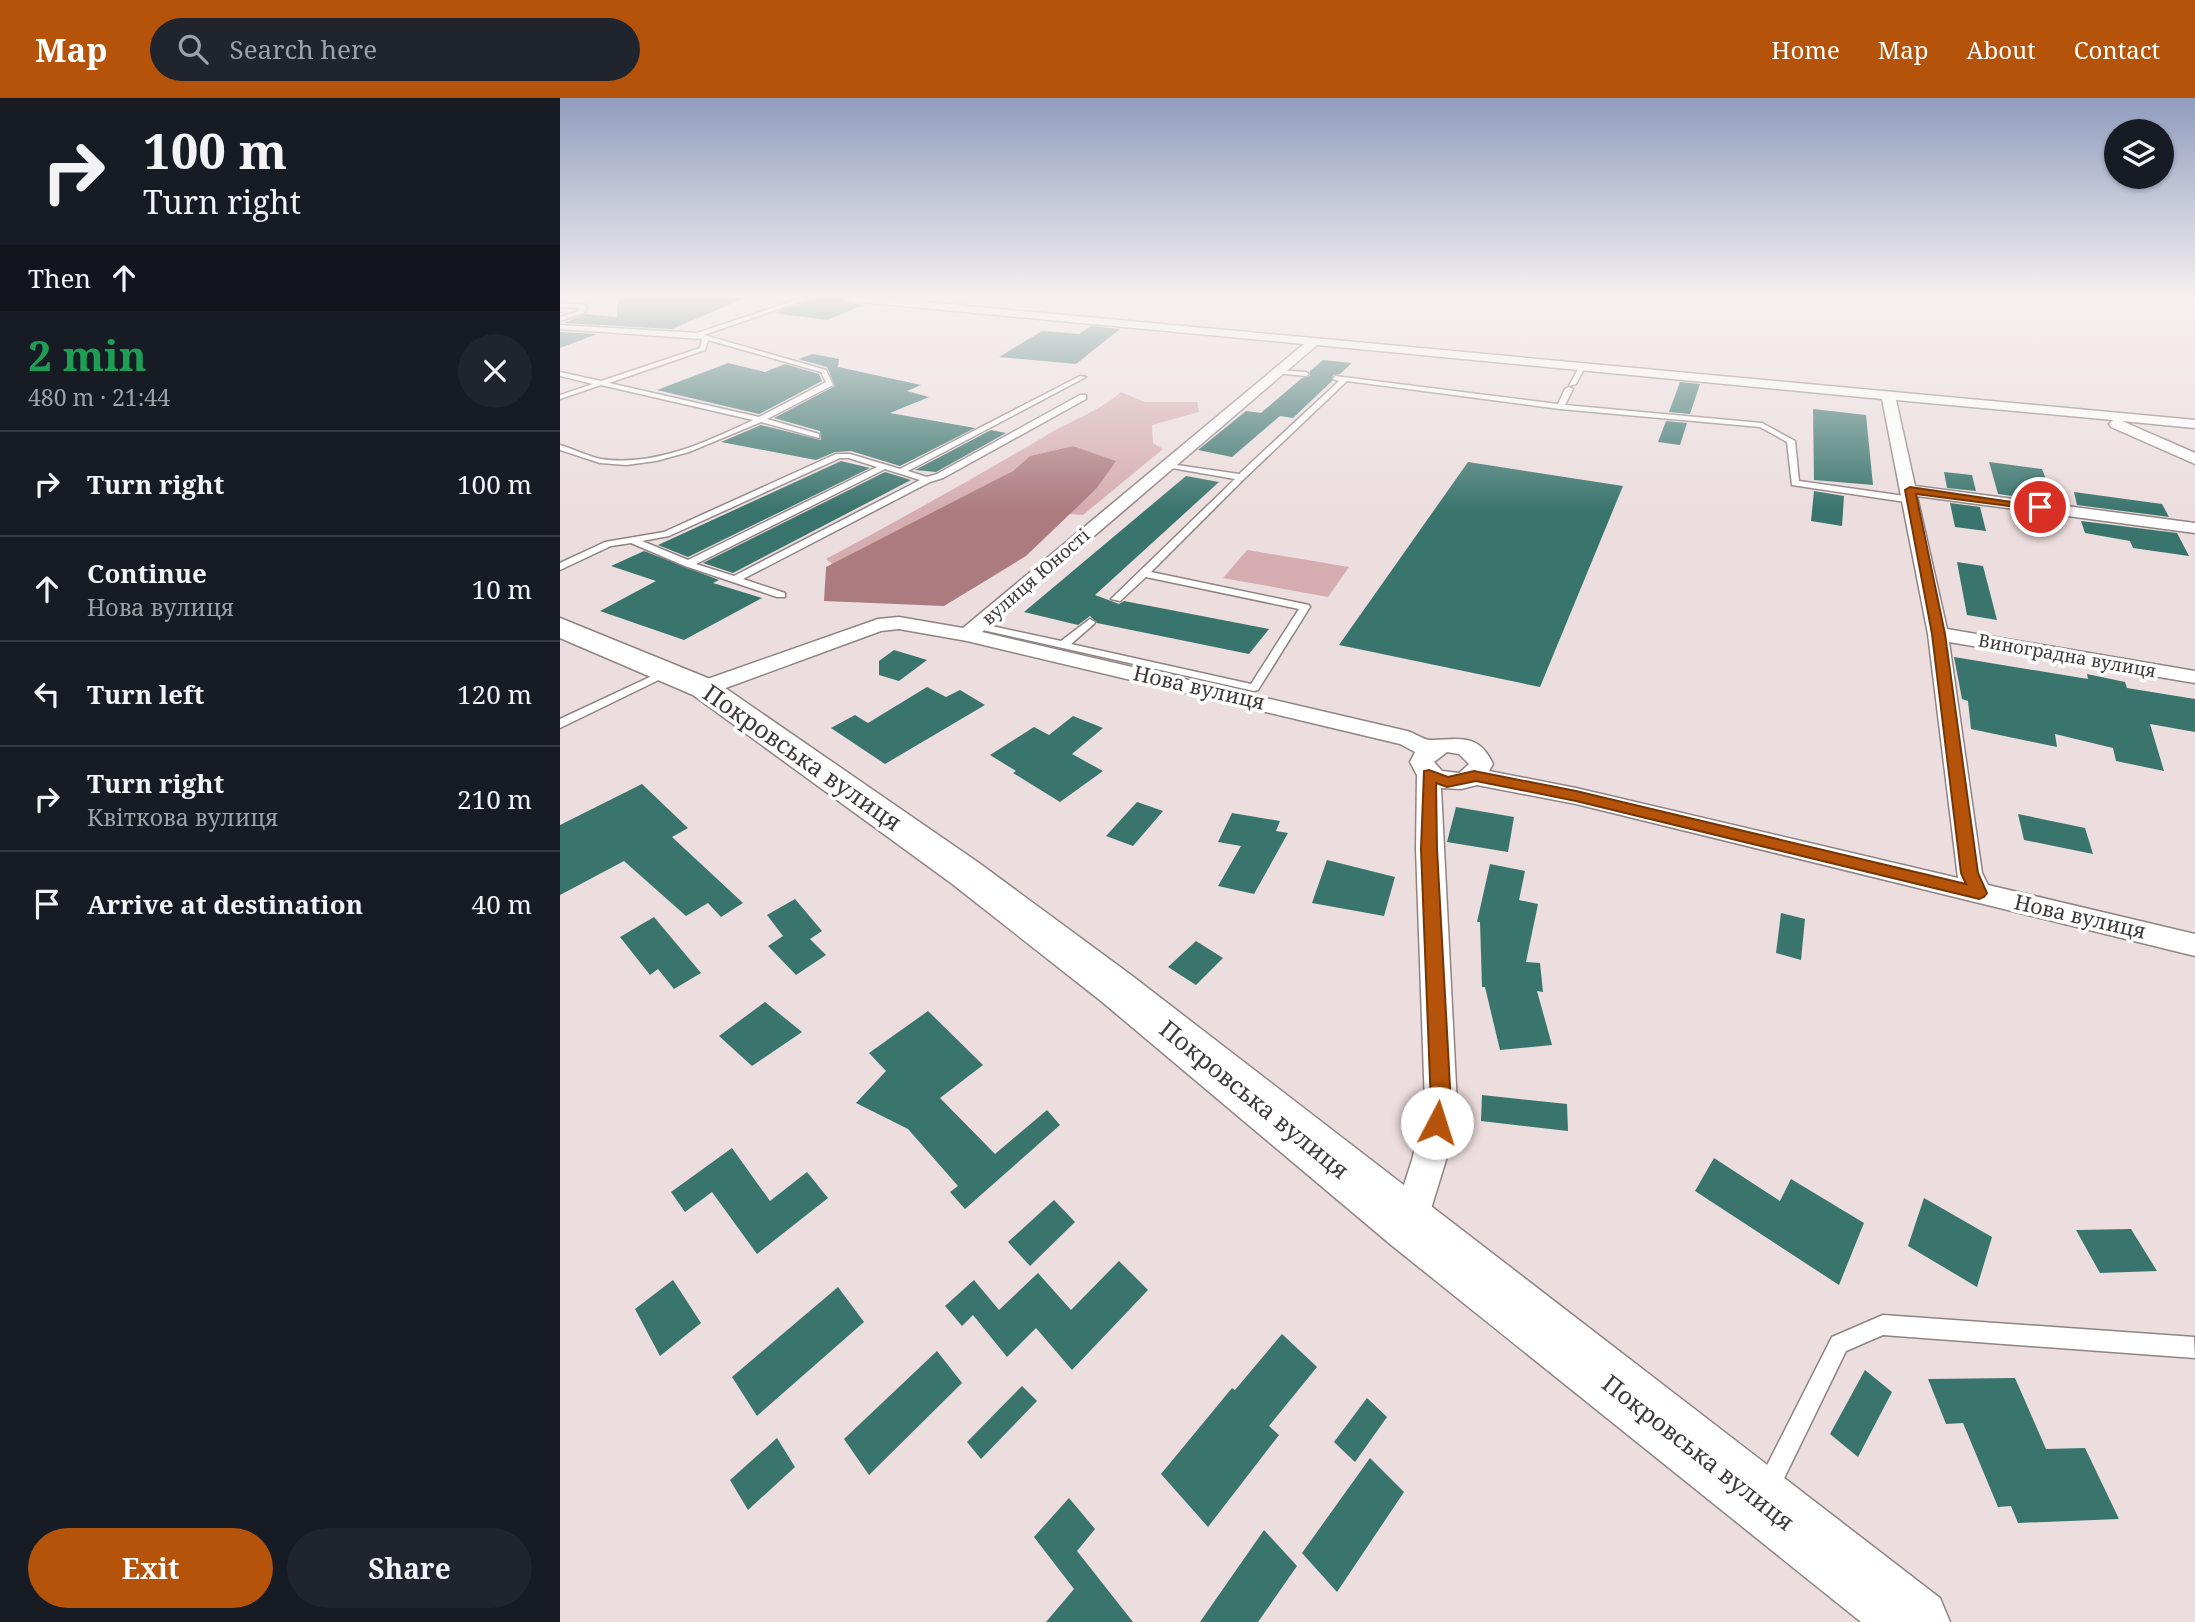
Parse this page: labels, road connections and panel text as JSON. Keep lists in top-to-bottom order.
{
  "streets": {
    "street": [
      "вулиця Юності",
      "Виноградна вулиця",
      "Нова вулиця",
      "Покровська вулиця"
    ]
  },
  "crossings": [
    ["вулиця Юності", "Нова вулиця"],
    ["вулиця Юності", "Покровська вулиця"]
  ],
  "page": {
    "header": "Map",
    "search": "Search here",
    "nav": [
      "Home",
      "Map",
      "About",
      "Contact"
    ],
    "turn": ["100 m", "Turn right"],
    "then": "Then",
    "heading": ["2 min", "480 m · 21:44"],
    "list": [
      {
        "name": "Turn right",
        "value": "100 m"
      },
      {
        "name": "Continue",
        "note": "Нова вулиця",
        "value": "10 m"
      },
      {
        "name": "Turn left",
        "value": "120 m"
      },
      {
        "name": "Turn right",
        "note": "Квіткова вулиця",
        "value": "210 m"
      },
      {
        "name": "Arrive at destination",
        "value": "40 m"
      }
    ],
    "buttons": ["Exit", "Share"]
  }
}
